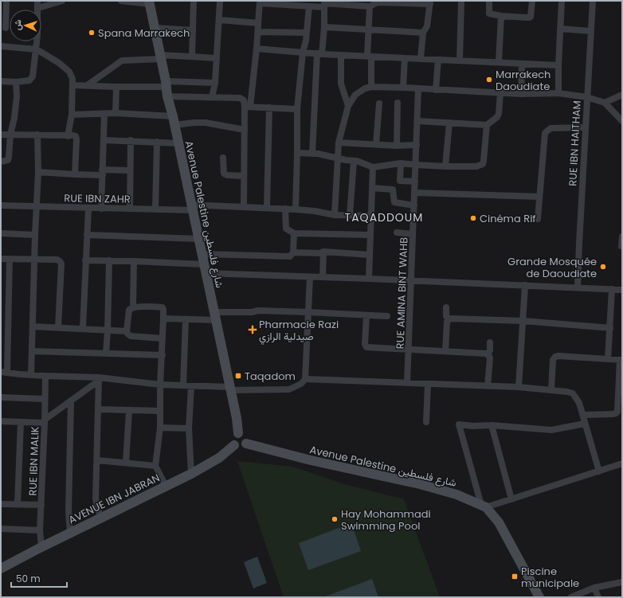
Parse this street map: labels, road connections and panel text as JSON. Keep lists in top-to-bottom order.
{
  "streets": {
    "street": [
      "RUE IBN HAITHAM",
      "RUE IBN ZAHR",
      "Avenue Palestine شارع فلسطين",
      "RUE AMINA BINT WAHB",
      "RUE IBN MALIK",
      "AVENUE IBN JABRAN"
    ]
  },
  "crossings": [
    ["RUE IBN ZAHR", "Avenue Palestine شارع فلسطين"],
    ["Avenue Palestine شارع فلسطين", "AVENUE IBN JABRAN"],
    ["RUE IBN MALIK", "AVENUE IBN JABRAN"]
  ],
  "districts": ["TAQADDOUM"],
  "places": {
    "other": [
      "Spana Marrakech",
      "Marrakech Daoudiate",
      "Cinéma Rif",
      "Grande Mosquée de Daoudiate",
      "Hay Mohammadi Swimming Pool"
    ],
    "health": ["Pharmacie Razi صيدلية الرازي"],
    "transit": ["Taqadom", "Piscine municipale"]
  },
  "scale_bar": "50 m",
  "north": "left"
}
